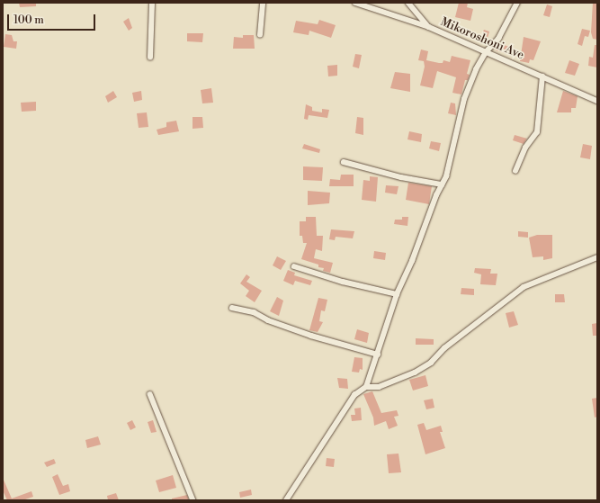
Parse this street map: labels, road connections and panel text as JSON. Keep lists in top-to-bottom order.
{
  "streets": {
    "street": ["Mikoroshoni Ave"]
  },
  "scale_bar": "100 m"
}
